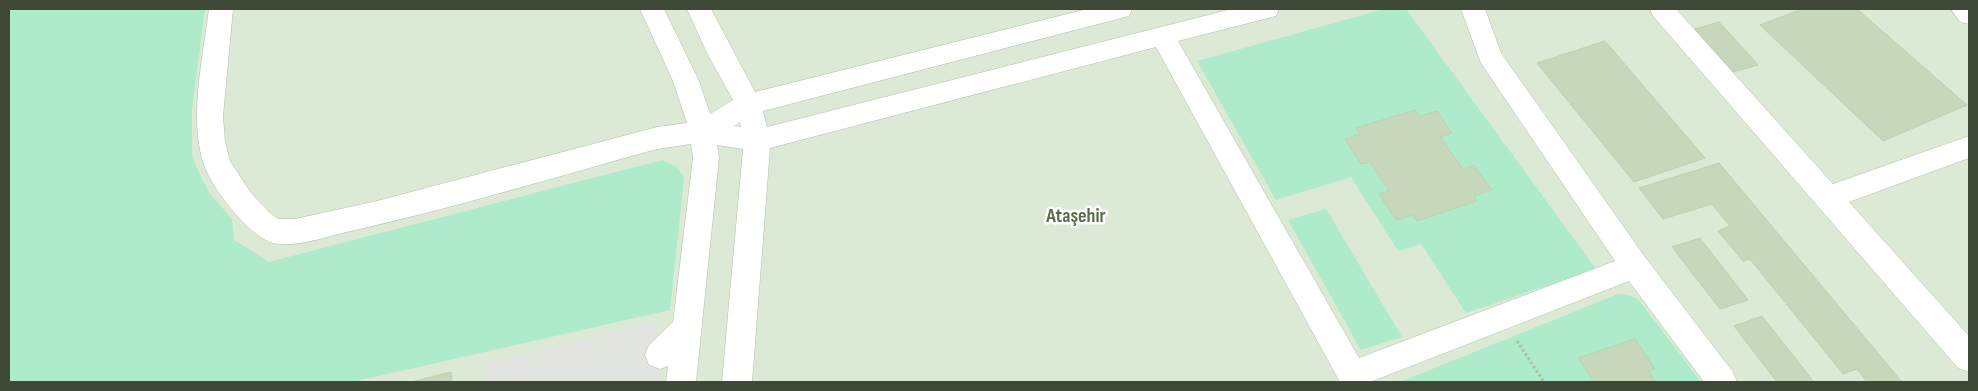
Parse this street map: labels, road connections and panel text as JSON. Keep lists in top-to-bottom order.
{
  "districts": ["Ataşehir"]
}
